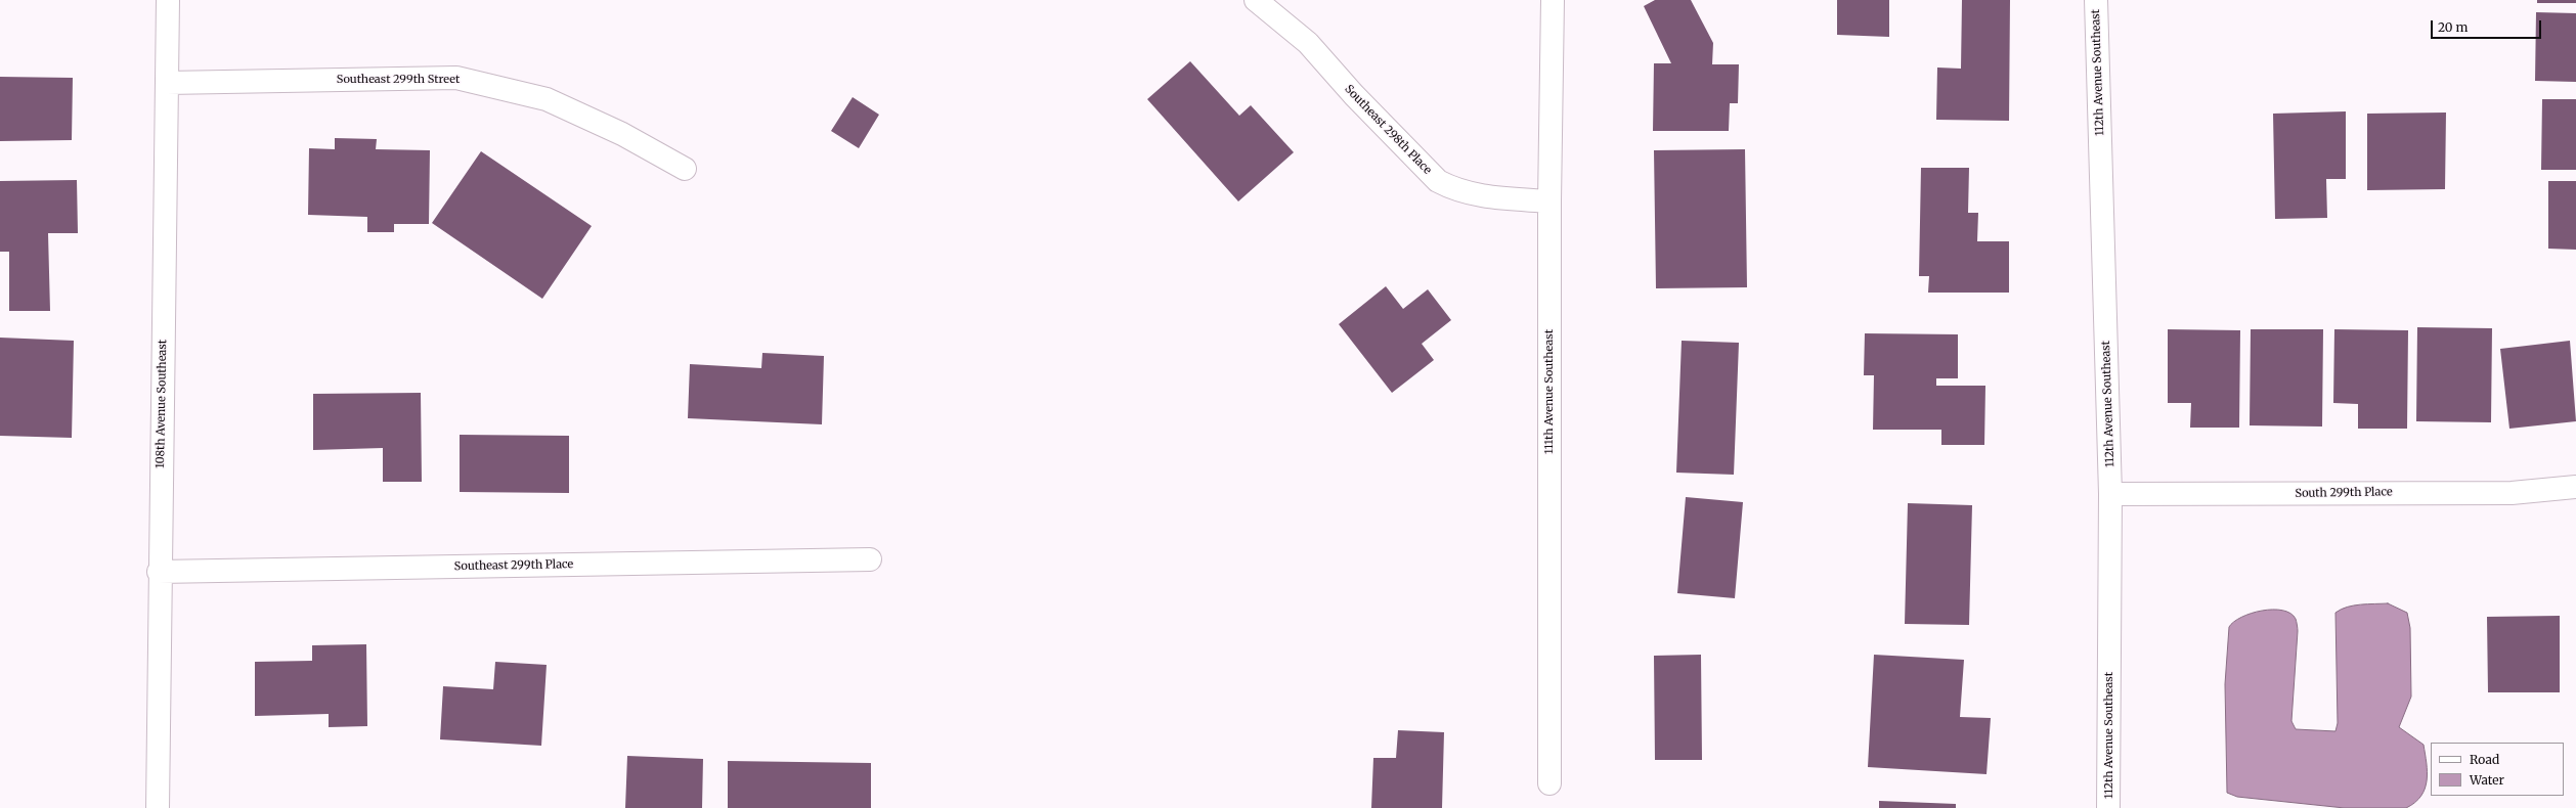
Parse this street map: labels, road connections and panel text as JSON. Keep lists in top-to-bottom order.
{
  "streets": {
    "street": [
      "112th Avenue Southeast",
      "Southeast 299th Street",
      "Southeast 298th Place",
      "111th Avenue Southeast",
      "108th Avenue Southeast",
      "South 299th Place",
      "Southeast 299th Place"
    ]
  },
  "crossings": [
    ["112th Avenue Southeast", "South 299th Place"],
    ["Southeast 299th Street", "108th Avenue Southeast"],
    ["Southeast 298th Place", "111th Avenue Southeast"],
    ["108th Avenue Southeast", "Southeast 299th Place"]
  ],
  "legend": ["Road", "Water"],
  "scale_bar": "20 m"
}
